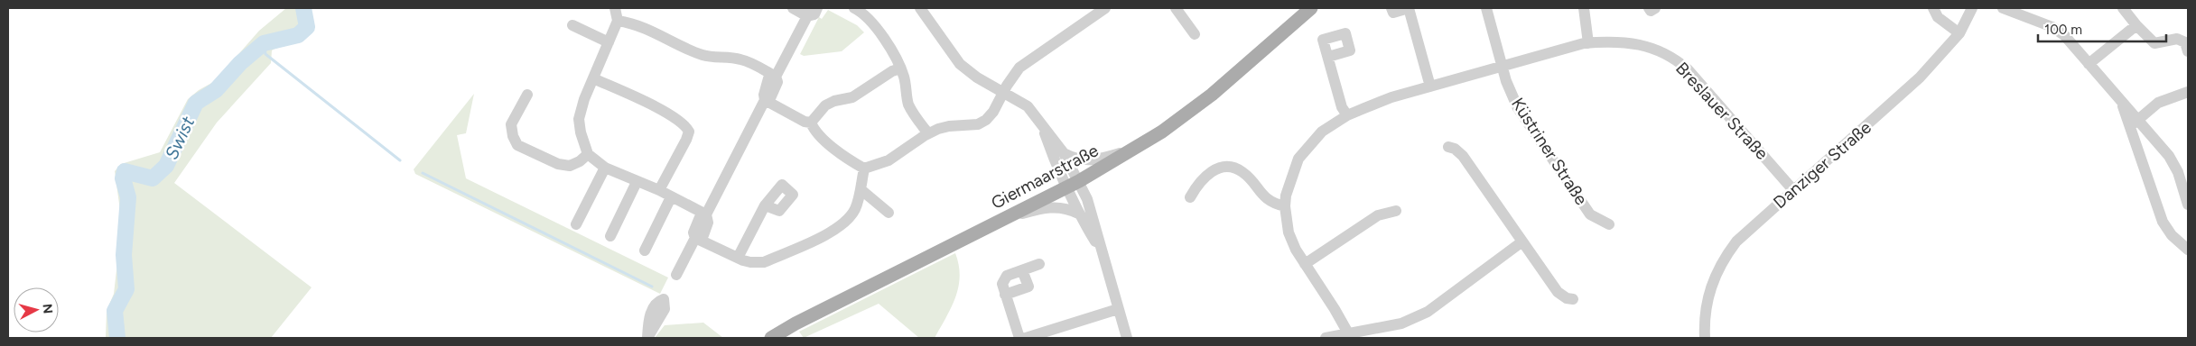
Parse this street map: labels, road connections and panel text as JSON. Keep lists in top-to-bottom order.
{
  "streets": {
    "main road": ["Giermaarstraße"],
    "street": ["Breslauer Straße", "Küstriner Straße", "Danziger Straße"]
  },
  "crossings": [
    ["Breslauer Straße", "Küstriner Straße"],
    ["Breslauer Straße", "Danziger Straße"]
  ],
  "water": ["Swist"],
  "scale_bar": "100 m",
  "north": "right"
}
